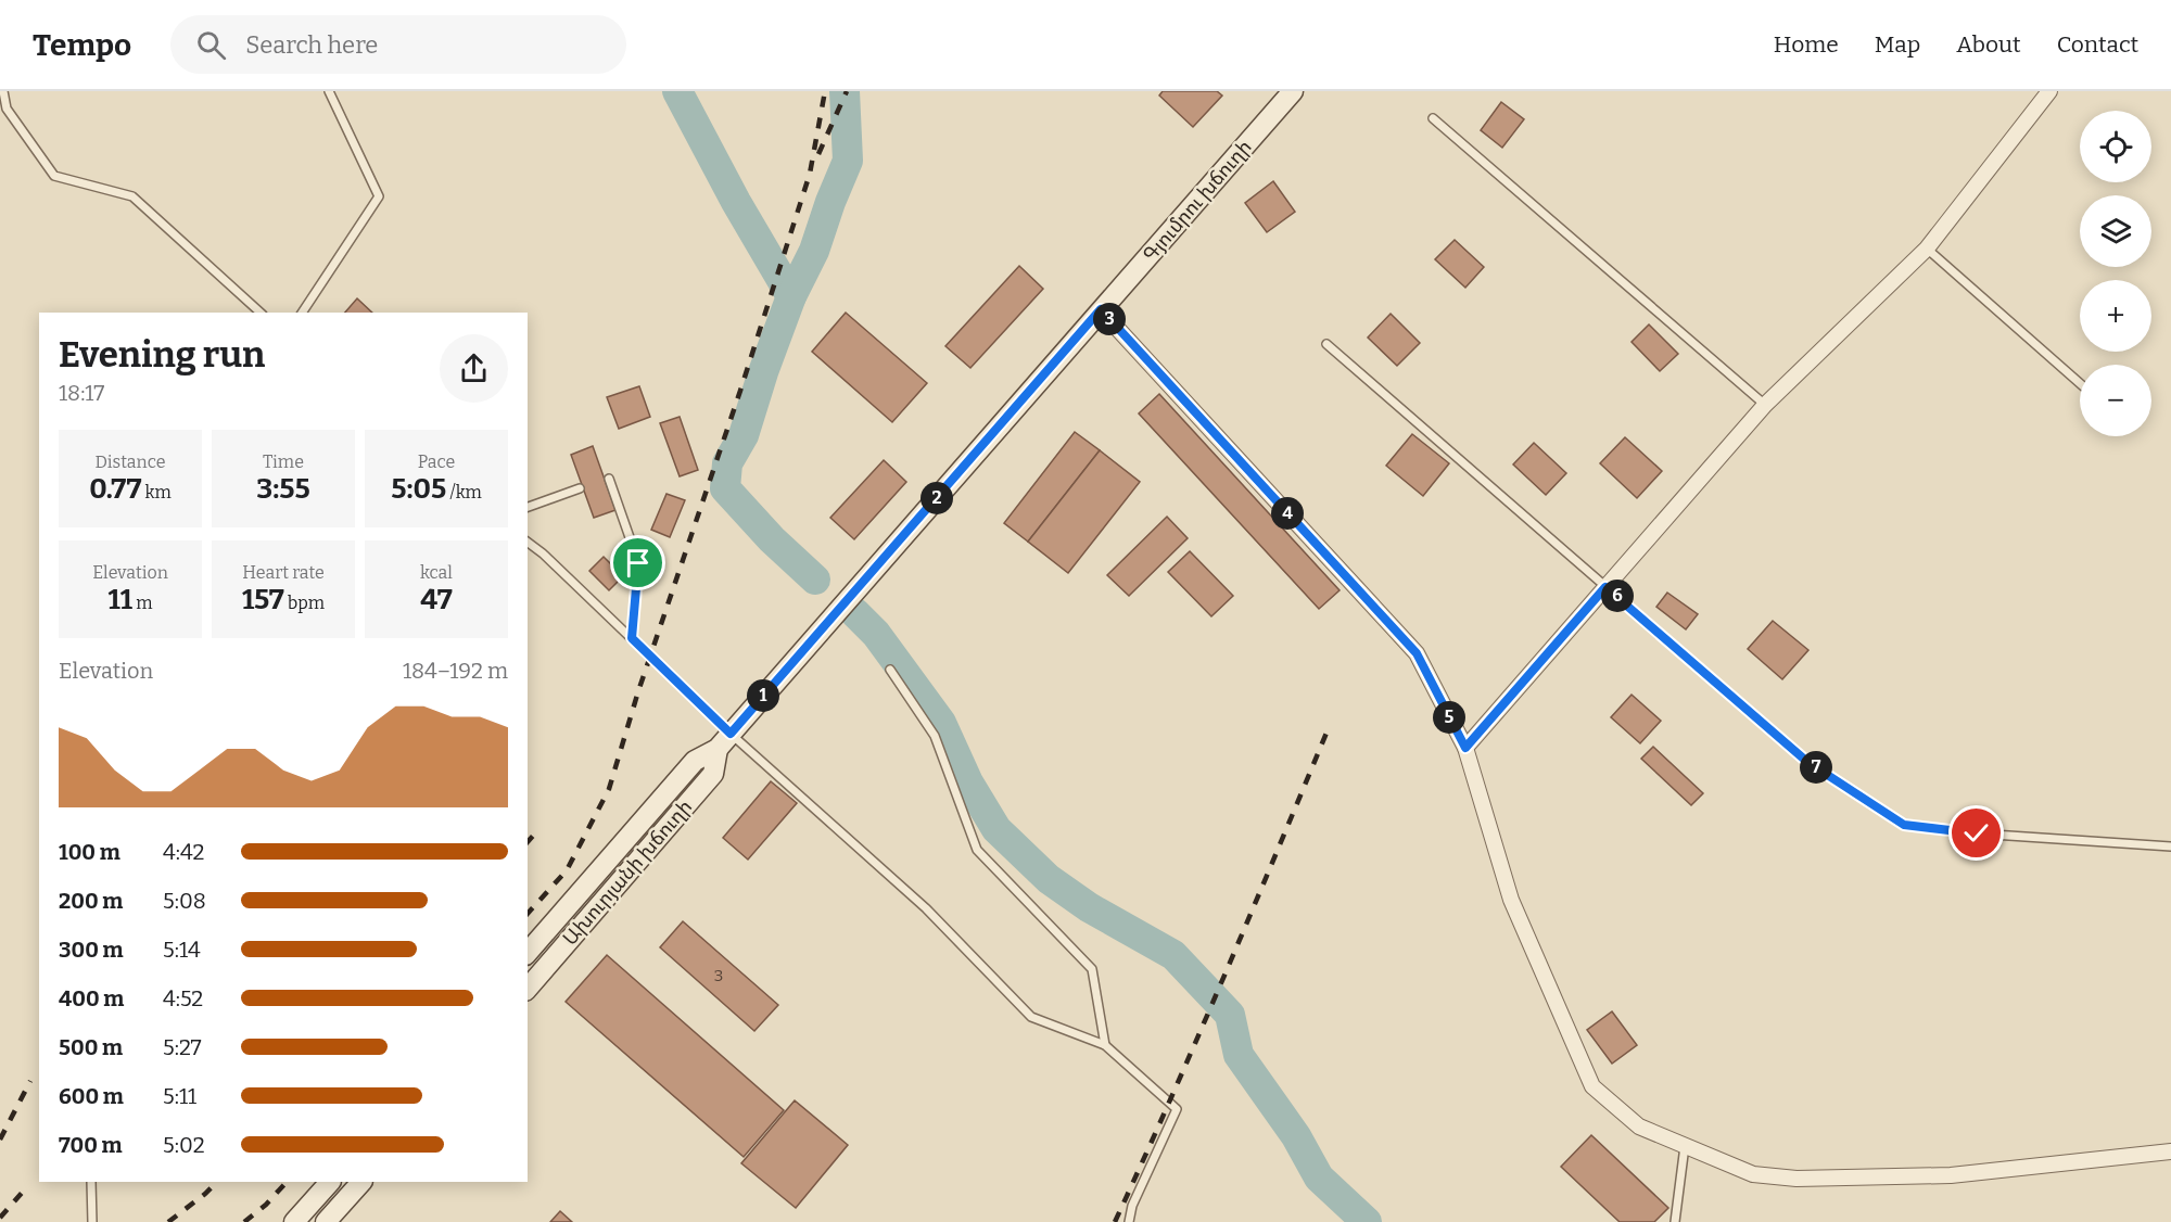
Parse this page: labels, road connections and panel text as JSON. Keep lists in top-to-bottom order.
{
  "streets": {
    "main road": ["Գյումրու խճուղի", "Ախուրյանի խճուղի"]
  },
  "crossings": [
    ["Գյումրու խճուղի", "Ախուրյանի խճուղի"]
  ],
  "house_numbers": ["3"],
  "page": {
    "header": "Tempo",
    "search": "Search here",
    "nav": [
      "Home",
      "Map",
      "About",
      "Contact"
    ],
    "map_buttons": ["+", "−"],
    "pins": [
      "3",
      "2",
      "4",
      "6",
      "1",
      "5",
      "7"
    ],
    "heading": ["Evening run", "18:17"],
    "stats": [
      ["Distance", "0.77 km"],
      ["Time", "3:55"],
      ["Pace", "5:05 /km"],
      ["Elevation", "11 m"],
      ["Heart rate", "157 bpm"],
      ["kcal", "47"]
    ],
    "chart": ["Elevation", "184–192 m"],
    "list": [
      {
        "name": "100 m",
        "note": "4:42"
      },
      {
        "name": "200 m",
        "note": "5:08"
      },
      {
        "name": "300 m",
        "note": "5:14"
      },
      {
        "name": "400 m",
        "note": "4:52"
      },
      {
        "name": "500 m",
        "note": "5:27"
      },
      {
        "name": "600 m",
        "note": "5:11"
      },
      {
        "name": "700 m",
        "note": "5:02"
      }
    ]
  }
}
